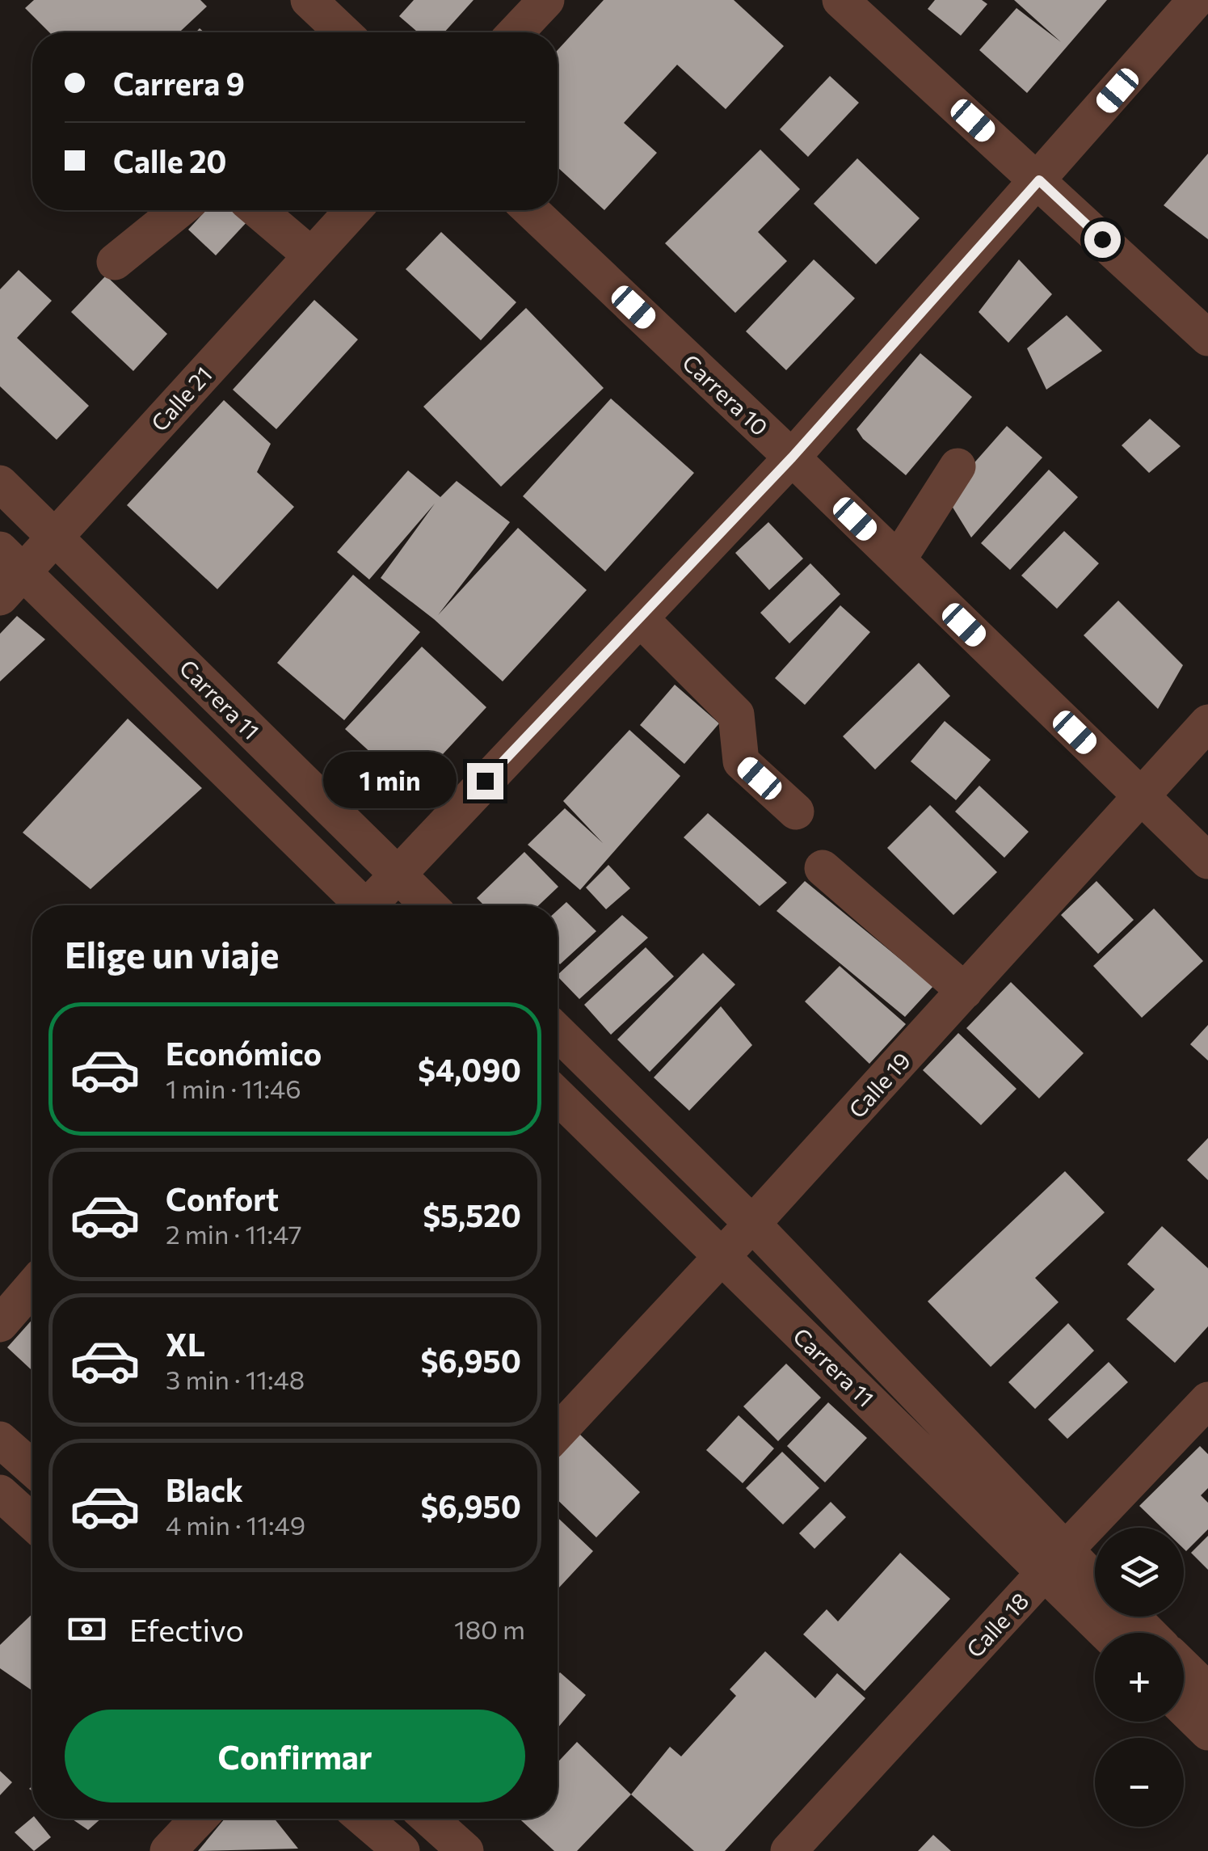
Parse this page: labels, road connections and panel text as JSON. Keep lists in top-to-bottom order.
{
  "streets": {
    "street": [
      "Carrera 10",
      "Calle 21",
      "Carrera 11",
      "Calle 19",
      "Calle 18"
    ]
  },
  "crossings": [
    ["Carrera 10", "Calle 19"],
    ["Calle 21", "Carrera 11"],
    ["Carrera 11", "Calle 19"],
    ["Carrera 11", "Calle 18"]
  ],
  "page": {
    "banner": ["Carrera 9", "Calle 20"],
    "bubble": "1 min",
    "heading": "Elige un viaje",
    "list": [
      {
        "name": "Económico",
        "note": "1 min · 11:46",
        "value": "$4,090"
      },
      {
        "name": "Confort",
        "note": "2 min · 11:47",
        "value": "$5,520"
      },
      {
        "name": "XL",
        "note": "3 min · 11:48",
        "value": "$6,950"
      },
      {
        "name": "Black",
        "note": "4 min · 11:49",
        "value": "$6,950"
      }
    ],
    "map_buttons": ["+", "−"],
    "pay": ["Efectivo", "180 m"],
    "buttons": "Confirmar"
  }
}
